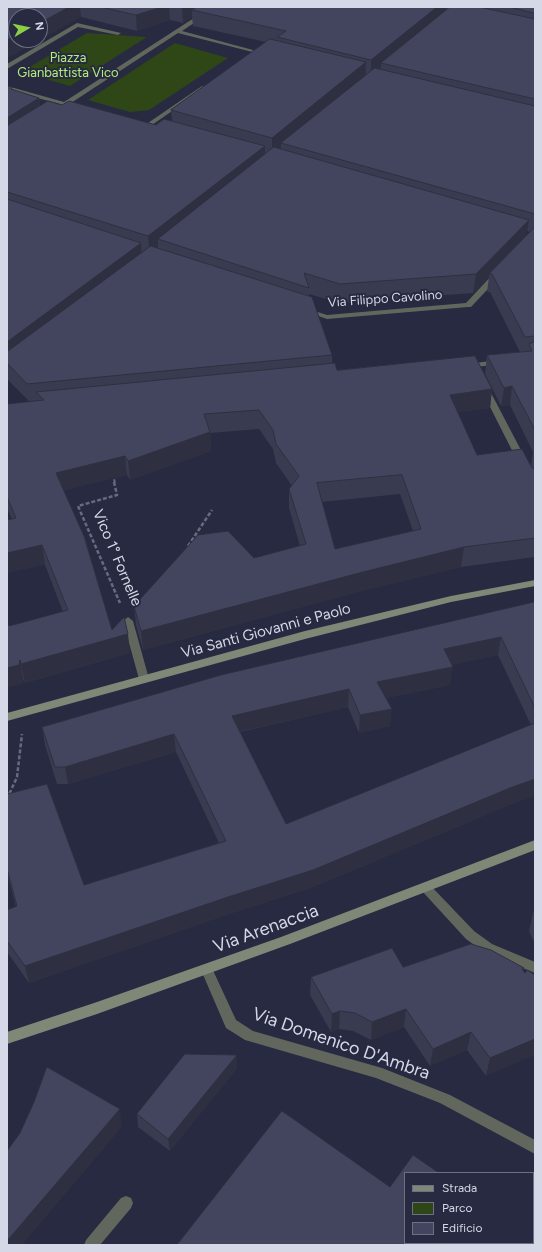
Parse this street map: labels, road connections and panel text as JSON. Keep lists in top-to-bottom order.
{
  "streets": {
    "main road": ["Via Santi Giovanni e Paolo", "Via Arenaccia"],
    "street": ["Via Filippo Cavolino", "Vico 1° Fornelle", "Via Domenico D'Ambra"]
  },
  "crossings": [
    ["Vico 1° Fornelle", "Via Santi Giovanni e Paolo"],
    ["Via Arenaccia", "Via Domenico D'Ambra"]
  ],
  "parks": ["Piazza Gianbattista Vico"],
  "legend": ["Strada", "Parco", "Edificio"],
  "north": "right"
}
